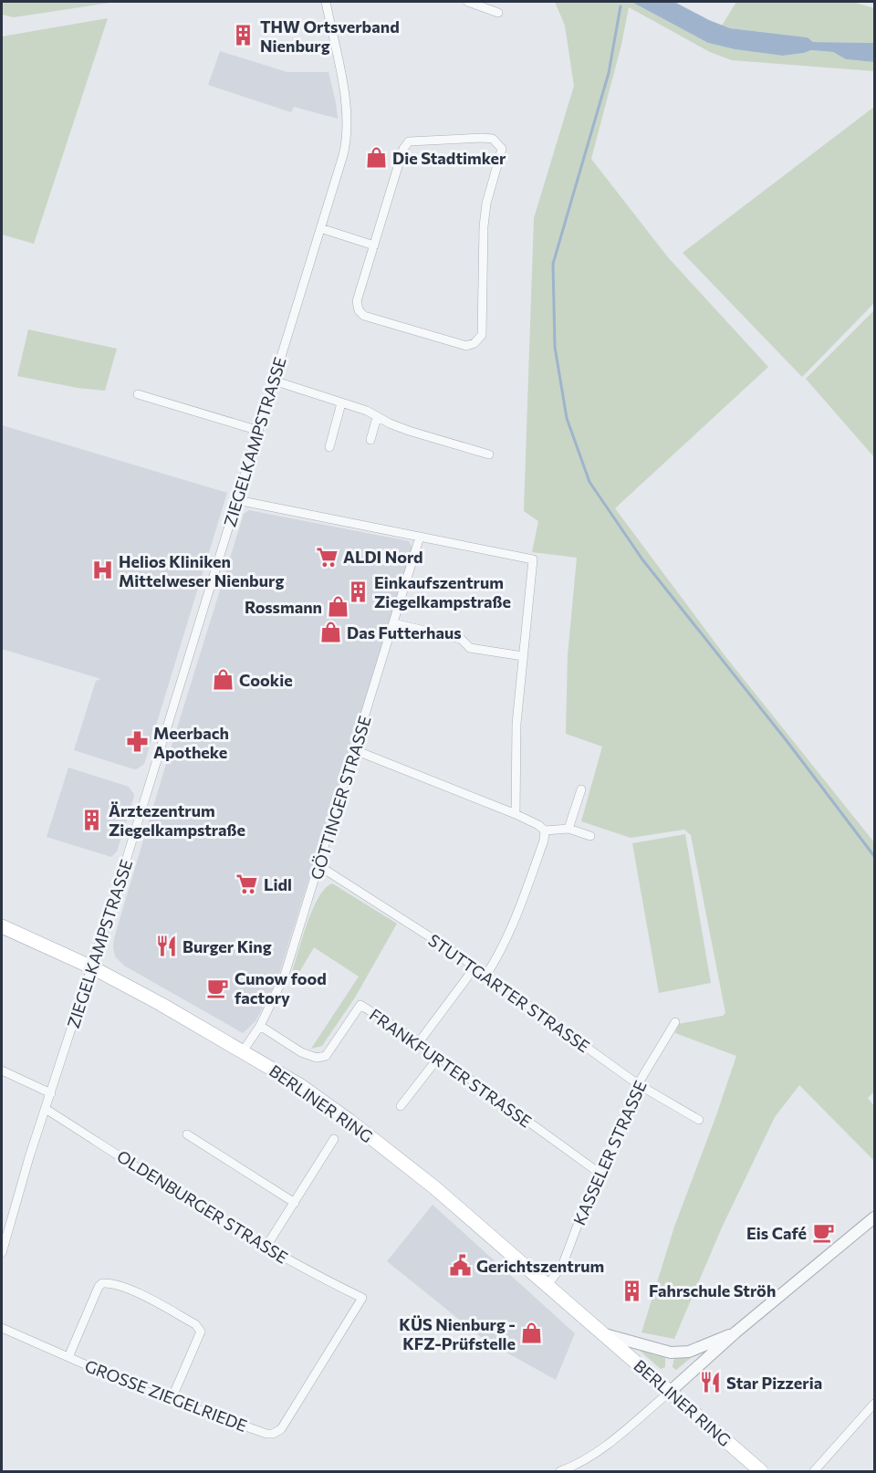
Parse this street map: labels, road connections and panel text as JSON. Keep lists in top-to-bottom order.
{
  "streets": {
    "main road": ["BERLINER RING"],
    "street": [
      "ZIEGELKAMPSTRASSE",
      "GÖTTINGER STRASSE",
      "STUTTGARTER STRASSE",
      "FRANKFURTER STRASSE",
      "KASSELER STRASSE",
      "OLDENBURGER STRASSE",
      "GROSSE ZIEGELRIEDE"
    ]
  },
  "crossings": [
    ["ZIEGELKAMPSTRASSE", "BERLINER RING"],
    ["ZIEGELKAMPSTRASSE", "OLDENBURGER STRASSE"],
    ["GÖTTINGER STRASSE", "STUTTGARTER STRASSE"],
    ["GÖTTINGER STRASSE", "FRANKFURTER STRASSE"],
    ["GÖTTINGER STRASSE", "BERLINER RING"],
    ["STUTTGARTER STRASSE", "KASSELER STRASSE"],
    ["FRANKFURTER STRASSE", "KASSELER STRASSE"],
    ["BERLINER RING", "KASSELER STRASSE"],
    ["OLDENBURGER STRASSE", "GROSSE ZIEGELRIEDE"]
  ],
  "places": {
    "building": [
      "THW Ortsverband Nienburg",
      "Einkaufszentrum Ziegelkampstraße",
      "Ärztezentrum Ziegelkampstraße",
      "Fahrschule Ströh"
    ],
    "shop": [
      "Die Stadtimker",
      "Rossmann",
      "Das Futterhaus",
      "Cookie",
      "KÜS Nienburg - KFZ-Prüfstelle"
    ],
    "supermarket": ["ALDI Nord", "Lidl"],
    "hospital": ["Helios Kliniken Mittelweser Nienburg"],
    "pharmacy": ["Meerbach Apotheke"],
    "restaurant": ["Burger King", "Star Pizzeria"],
    "cafe": ["Cunow food factory", "Eis Café"],
    "public building": ["Gerichtszentrum"]
  }
}
